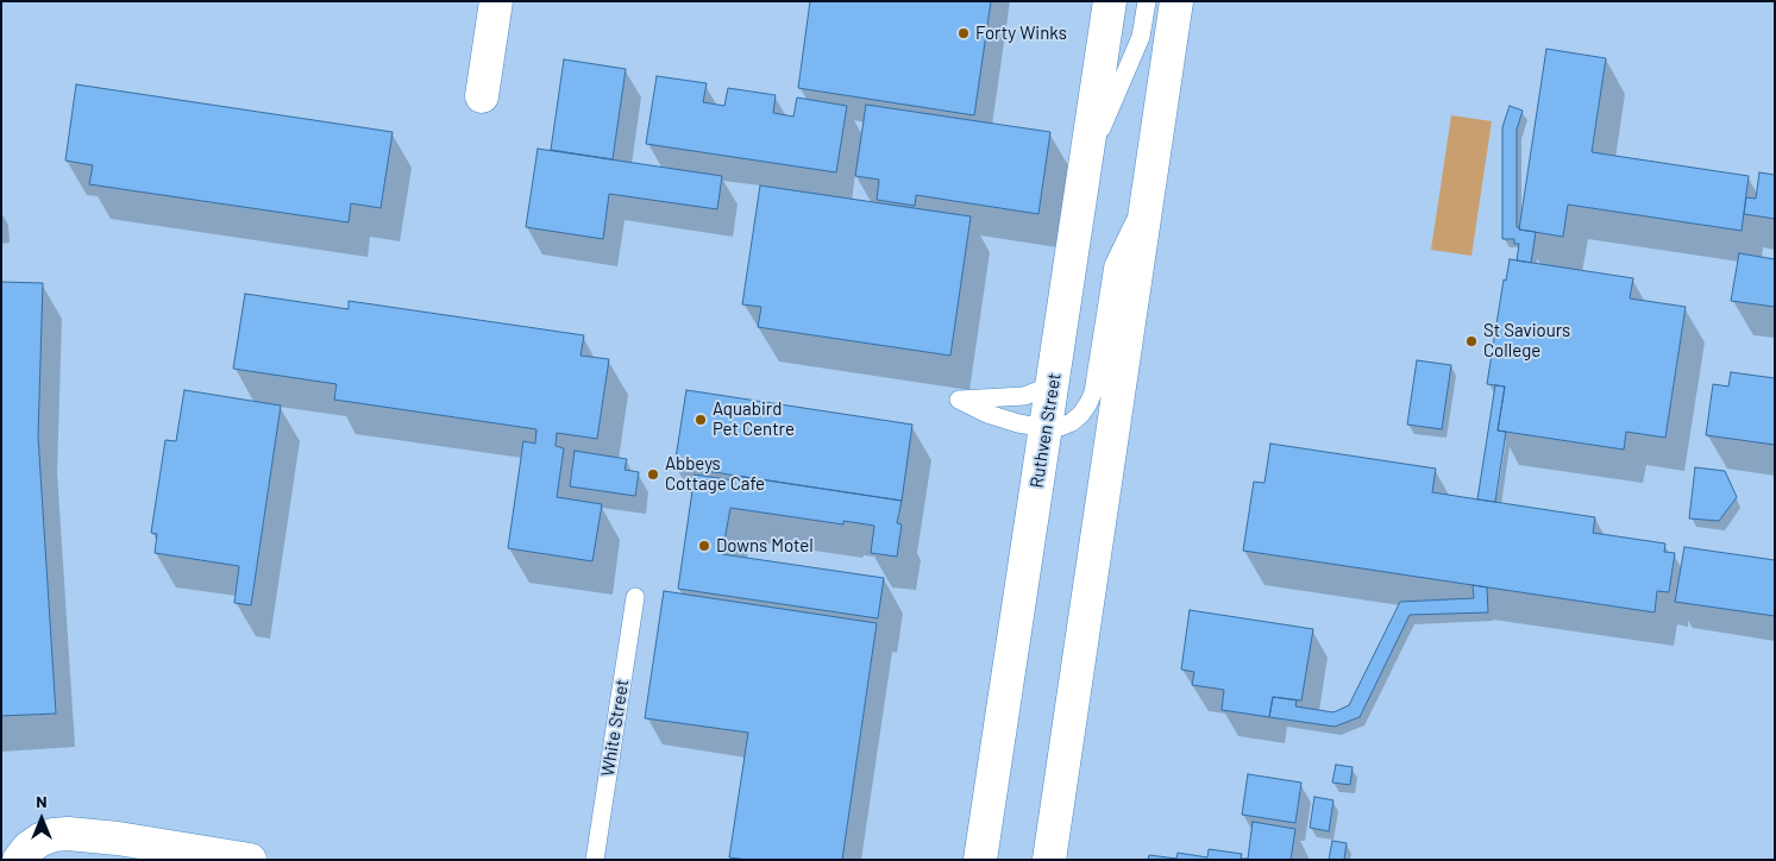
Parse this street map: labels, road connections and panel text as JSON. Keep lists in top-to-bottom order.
{
  "streets": {
    "main road": ["Ruthven Street"],
    "lane": ["White Street"]
  },
  "places": [
    "Forty Winks",
    "St Saviours College",
    "Aquabird Pet Centre",
    "Abbeys Cottage Cafe",
    "Downs Motel"
  ],
  "north": "top"
}
